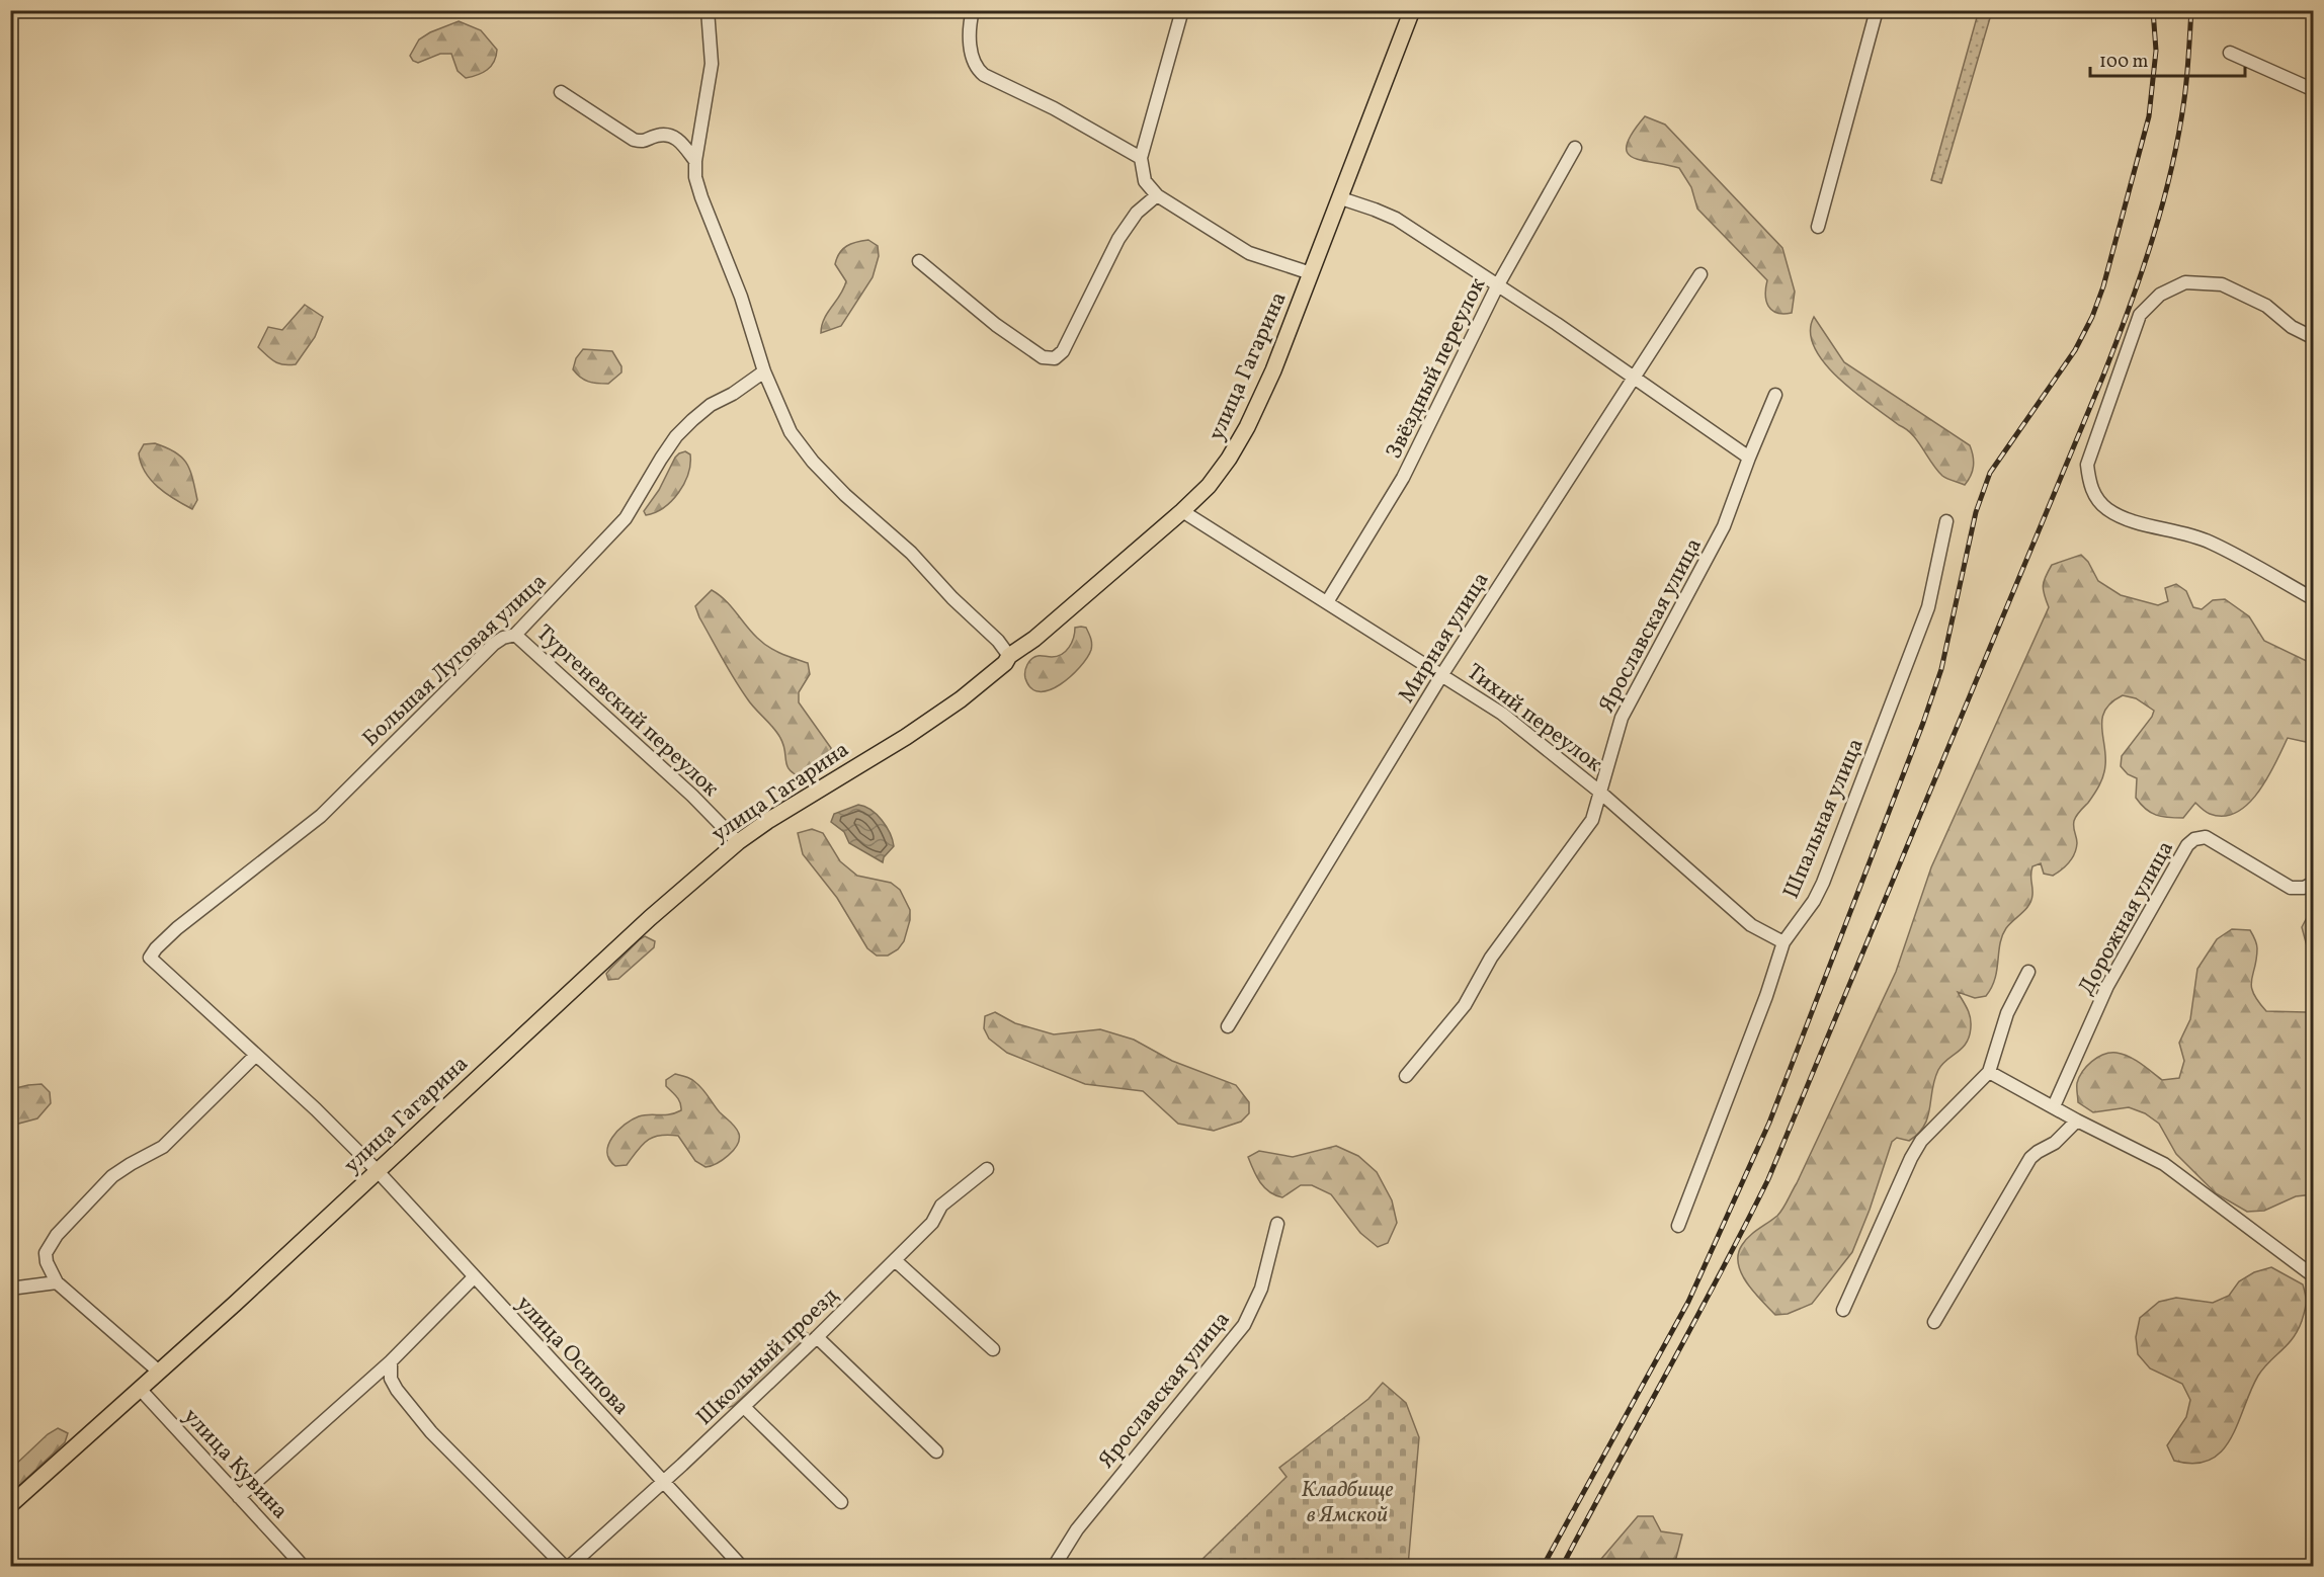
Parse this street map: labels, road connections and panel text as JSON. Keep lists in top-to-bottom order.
{
  "streets": {
    "main road": ["улица Гагарина"],
    "street": [
      "Звёздный переулок",
      "Ярославская улица",
      "Мирная улица",
      "Большая Луговая улица",
      "Тургеневский переулок",
      "Тихий переулок",
      "Шпальная улица",
      "Дорожная улица",
      "улица Осипова",
      "Школьный проезд",
      "улица Кувина"
    ]
  },
  "crossings": [
    ["улица Гагарина", "Тургеневский переулок"],
    ["улица Гагарина", "Тихий переулок"],
    ["улица Гагарина", "улица Осипова"],
    ["улица Гагарина", "улица Кувина"],
    ["Звёздный переулок", "Тихий переулок"],
    ["Ярославская улица", "Тихий переулок"],
    ["Мирная улица", "Тихий переулок"],
    ["Большая Луговая улица", "Тургеневский переулок"],
    ["Большая Луговая улица", "улица Осипова"],
    ["Тихий переулок", "Шпальная улица"],
    ["улица Осипова", "Школьный проезд"]
  ],
  "parks": ["Кладбище в Ямской"],
  "scale_bar": "100 m"
}
